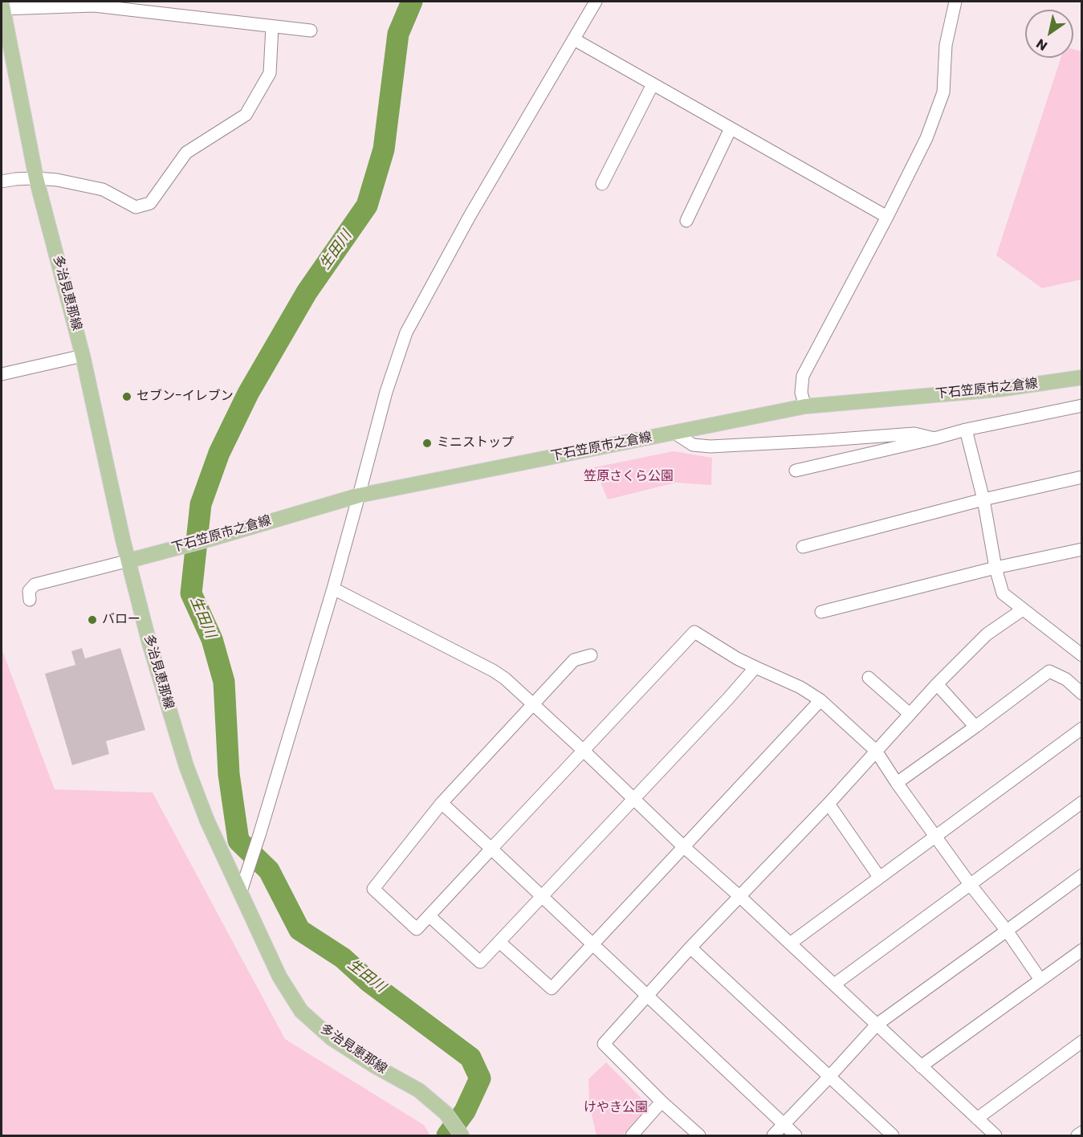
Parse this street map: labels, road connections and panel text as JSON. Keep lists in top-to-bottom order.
{
  "streets": {
    "main road": ["多治見恵那線", "下石笠原市之倉線"]
  },
  "crossings": [
    ["多治見恵那線", "下石笠原市之倉線"]
  ],
  "water": ["生田川"],
  "parks": ["笠原さくら公園", "けやき公園"],
  "places": ["セブン-イレブン", "ミニストップ", "バロー"],
  "north": "bottom left"
}
